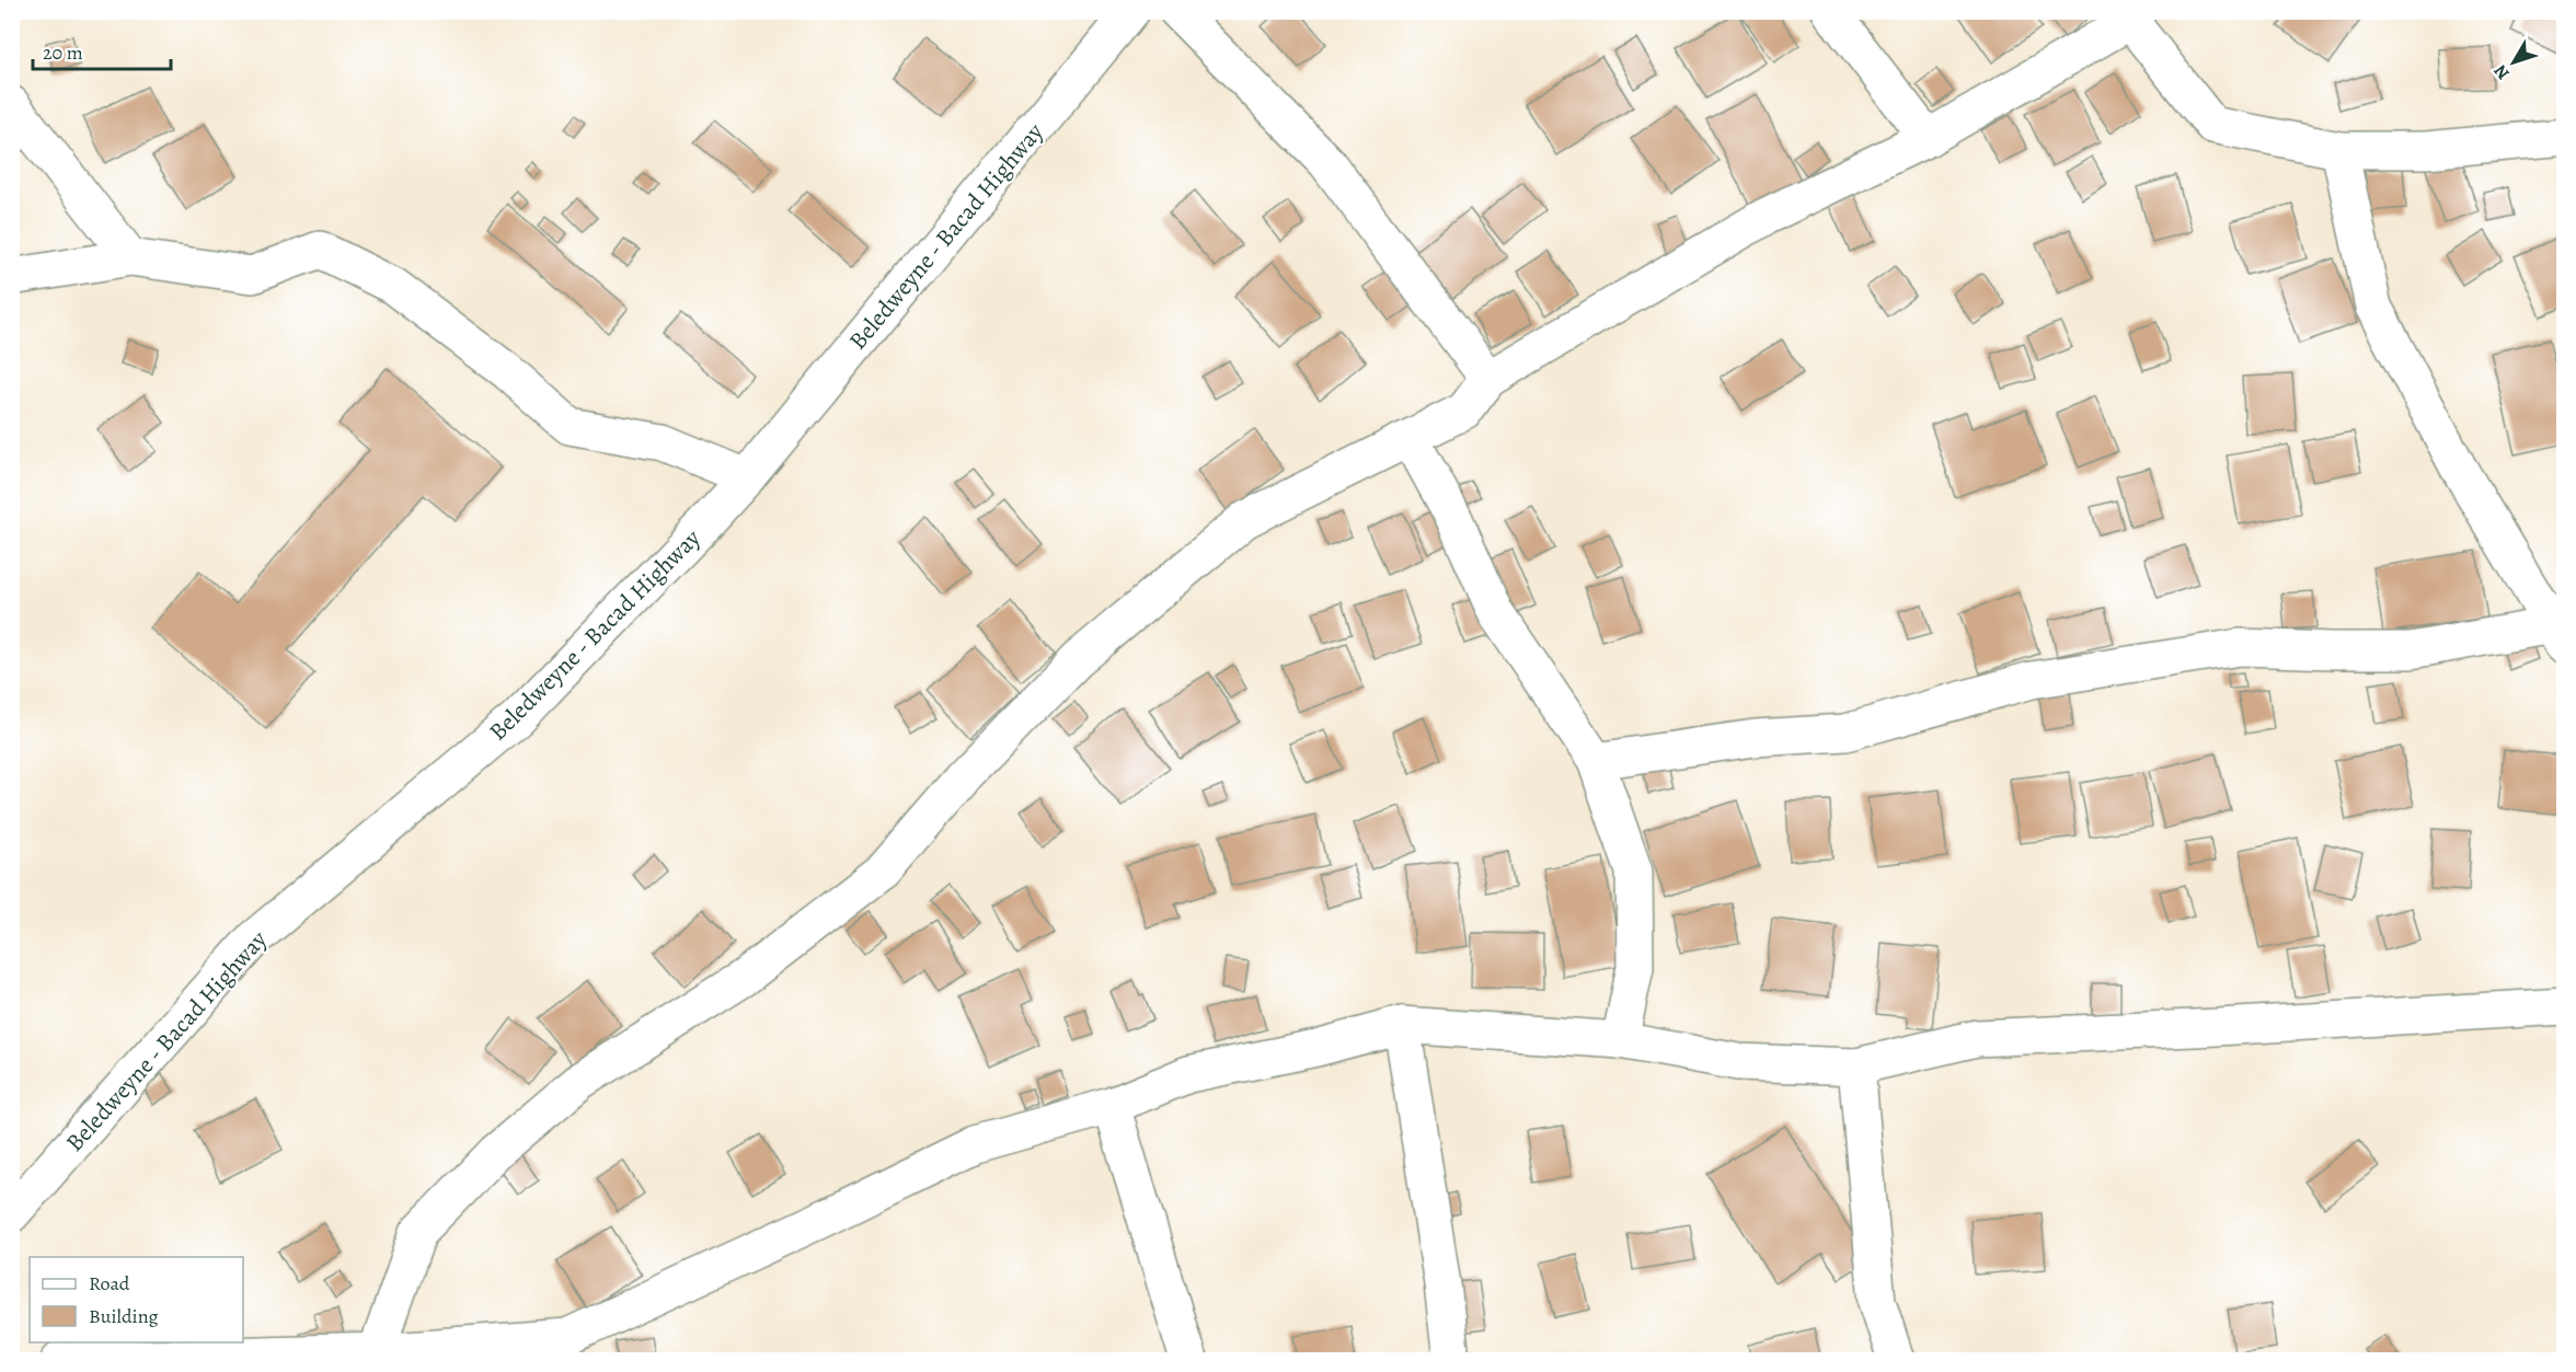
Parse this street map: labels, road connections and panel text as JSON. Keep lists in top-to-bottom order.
{
  "streets": {
    "street": ["Beledweyne - Bacad Highway"]
  },
  "legend": ["Road", "Building"],
  "scale_bar": "20 m",
  "north": "bottom left"
}
